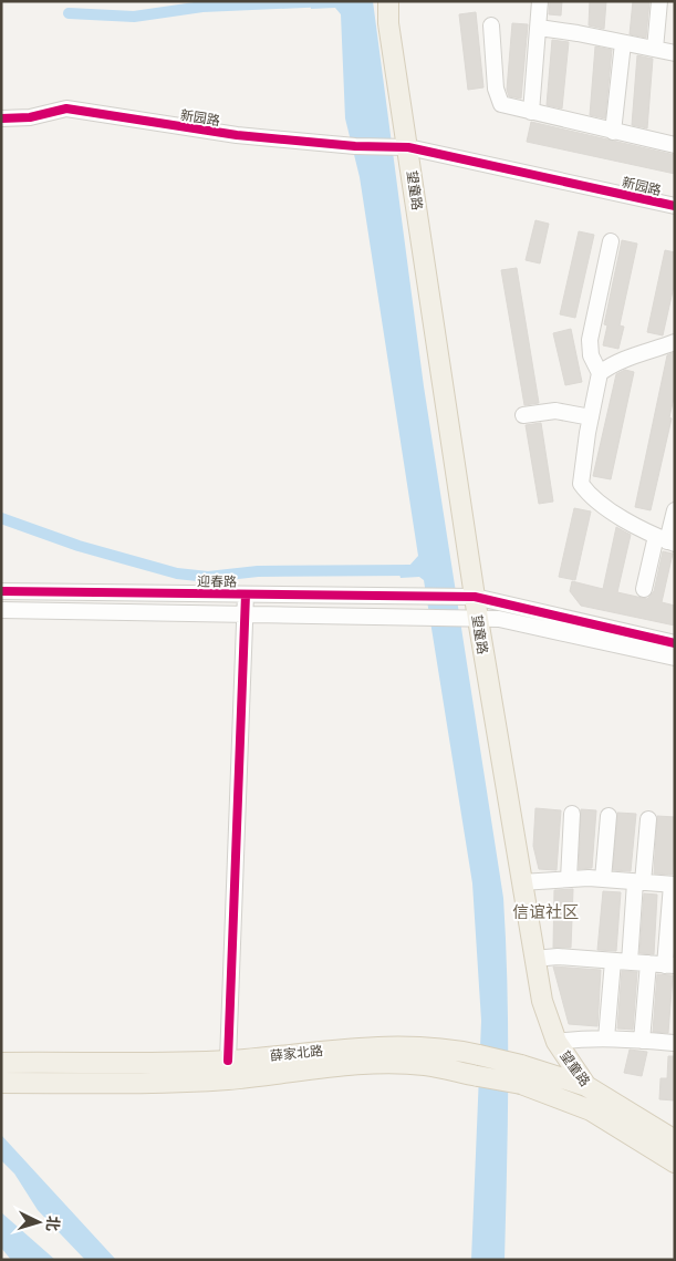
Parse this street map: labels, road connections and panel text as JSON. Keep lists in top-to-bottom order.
{
  "streets": {
    "main road": ["望童路", "薛家北路"],
    "street": ["新园路", "迎春路"]
  },
  "crossings": [
    ["新园路", "望童路"],
    ["望童路", "迎春路"],
    ["望童路", "薛家北路"]
  ],
  "districts": ["信谊社区"],
  "north": "right"
}
